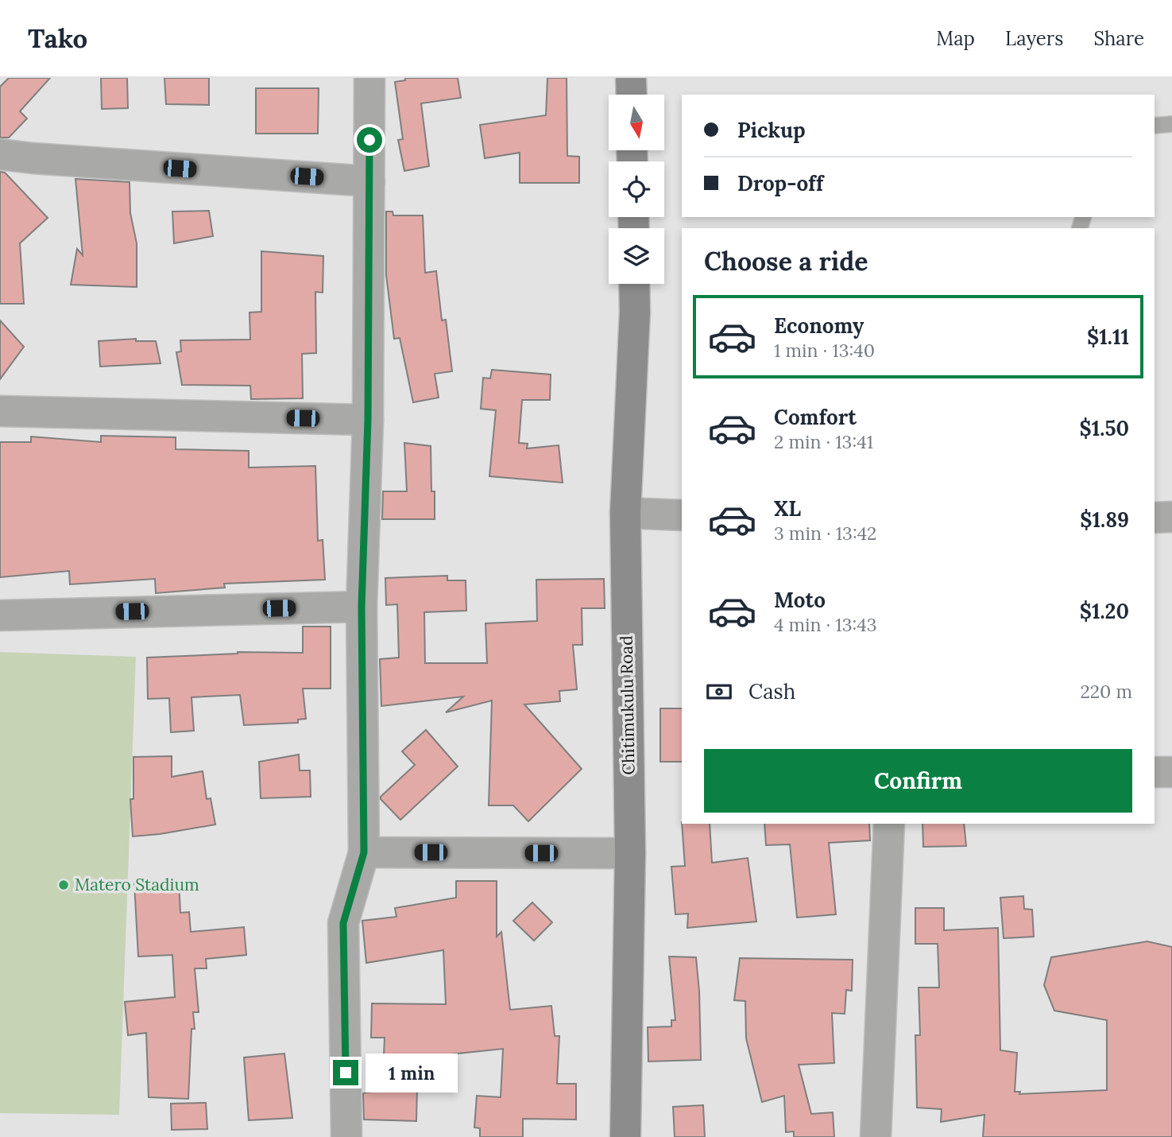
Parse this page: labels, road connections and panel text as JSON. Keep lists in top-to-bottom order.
{
  "streets": {
    "street": ["Chitimukulu Road"]
  },
  "places": ["Matero Stadium"],
  "north": "bottom",
  "page": {
    "header": "Tako",
    "nav": ["Map", "Layers", "Share"],
    "banner": ["Pickup", "Drop-off"],
    "heading": "Choose a ride",
    "list": [
      {
        "name": "Economy",
        "note": "1 min · 13:40",
        "value": "$1.11"
      },
      {
        "name": "Comfort",
        "note": "2 min · 13:41",
        "value": "$1.50"
      },
      {
        "name": "XL",
        "note": "3 min · 13:42",
        "value": "$1.89"
      },
      {
        "name": "Moto",
        "note": "4 min · 13:43",
        "value": "$1.20"
      }
    ],
    "pay": ["Cash", "220 m"],
    "buttons": "Confirm",
    "bubble": "1 min"
  }
}
